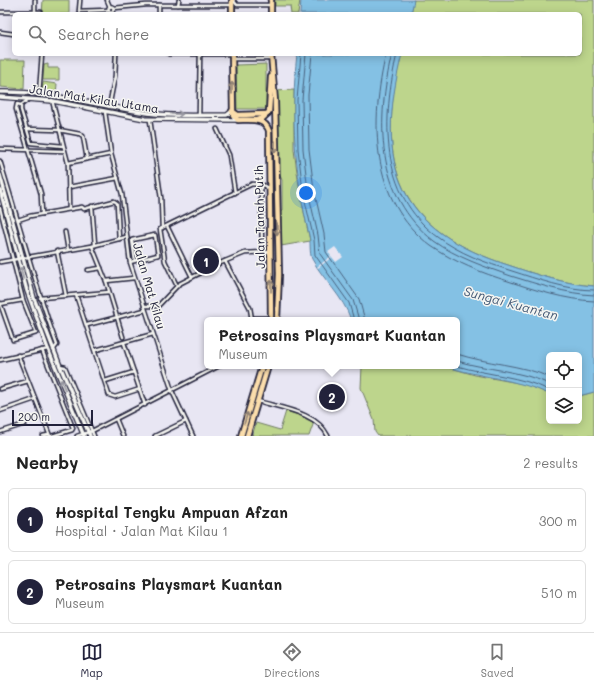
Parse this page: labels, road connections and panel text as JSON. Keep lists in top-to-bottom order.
{
  "streets": {
    "highway": ["Jalan Mat Kilau Utama", "Jalan Tanah Putih"],
    "street": ["Jalan Mat Kilau"]
  },
  "crossings": [
    ["Jalan Mat Kilau Utama", "Jalan Tanah Putih"],
    ["Jalan Mat Kilau Utama", "Jalan Mat Kilau"]
  ],
  "water": ["Sungai Kuantan"],
  "scale_bar": "200 m",
  "page": {
    "search": "Search here",
    "pins": ["1", "2"],
    "popup": ["Petrosains Playsmart Kuantan", "Museum"],
    "scale": "200 m",
    "heading": ["Nearby", "2 results"],
    "list": [
      {
        "mark": "1",
        "name": "Hospital Tengku Ampuan Afzan",
        "note": "Hospital · Jalan Mat Kilau 1",
        "value": "300 m"
      },
      {
        "mark": "2",
        "name": "Petrosains Playsmart Kuantan",
        "note": "Museum",
        "value": "510 m"
      }
    ],
    "nav": ["Map", "Directions", "Saved"]
  }
}
